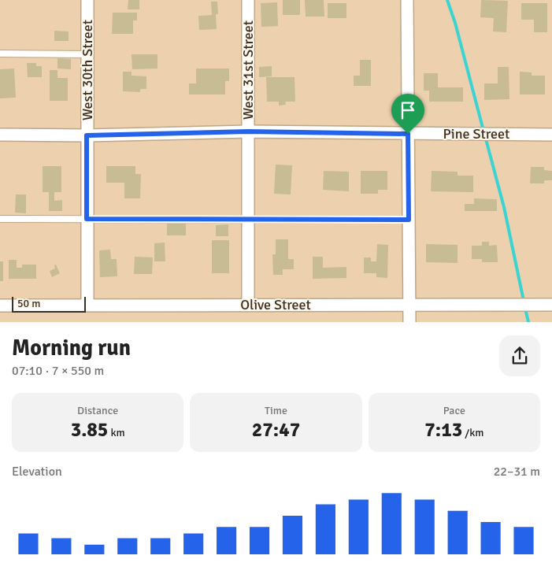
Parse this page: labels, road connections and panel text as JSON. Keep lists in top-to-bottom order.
{
  "streets": {
    "street": [
      "West 30th Street",
      "West 31st Street",
      "Pine Street",
      "Olive Street"
    ]
  },
  "crossings": [
    ["West 30th Street", "Pine Street"],
    ["West 30th Street", "Olive Street"],
    ["West 31st Street", "Pine Street"],
    ["West 31st Street", "Olive Street"]
  ],
  "scale_bar": "50 m",
  "page": {
    "scale": "50 m",
    "heading": ["Morning run", "07:10 · 7 × 550 m"],
    "stats": [
      ["Distance", "3.85 km"],
      ["Time", "27:47"],
      ["Pace", "7:13 /km"]
    ],
    "chart": ["Elevation", "22–31 m"]
  }
}
